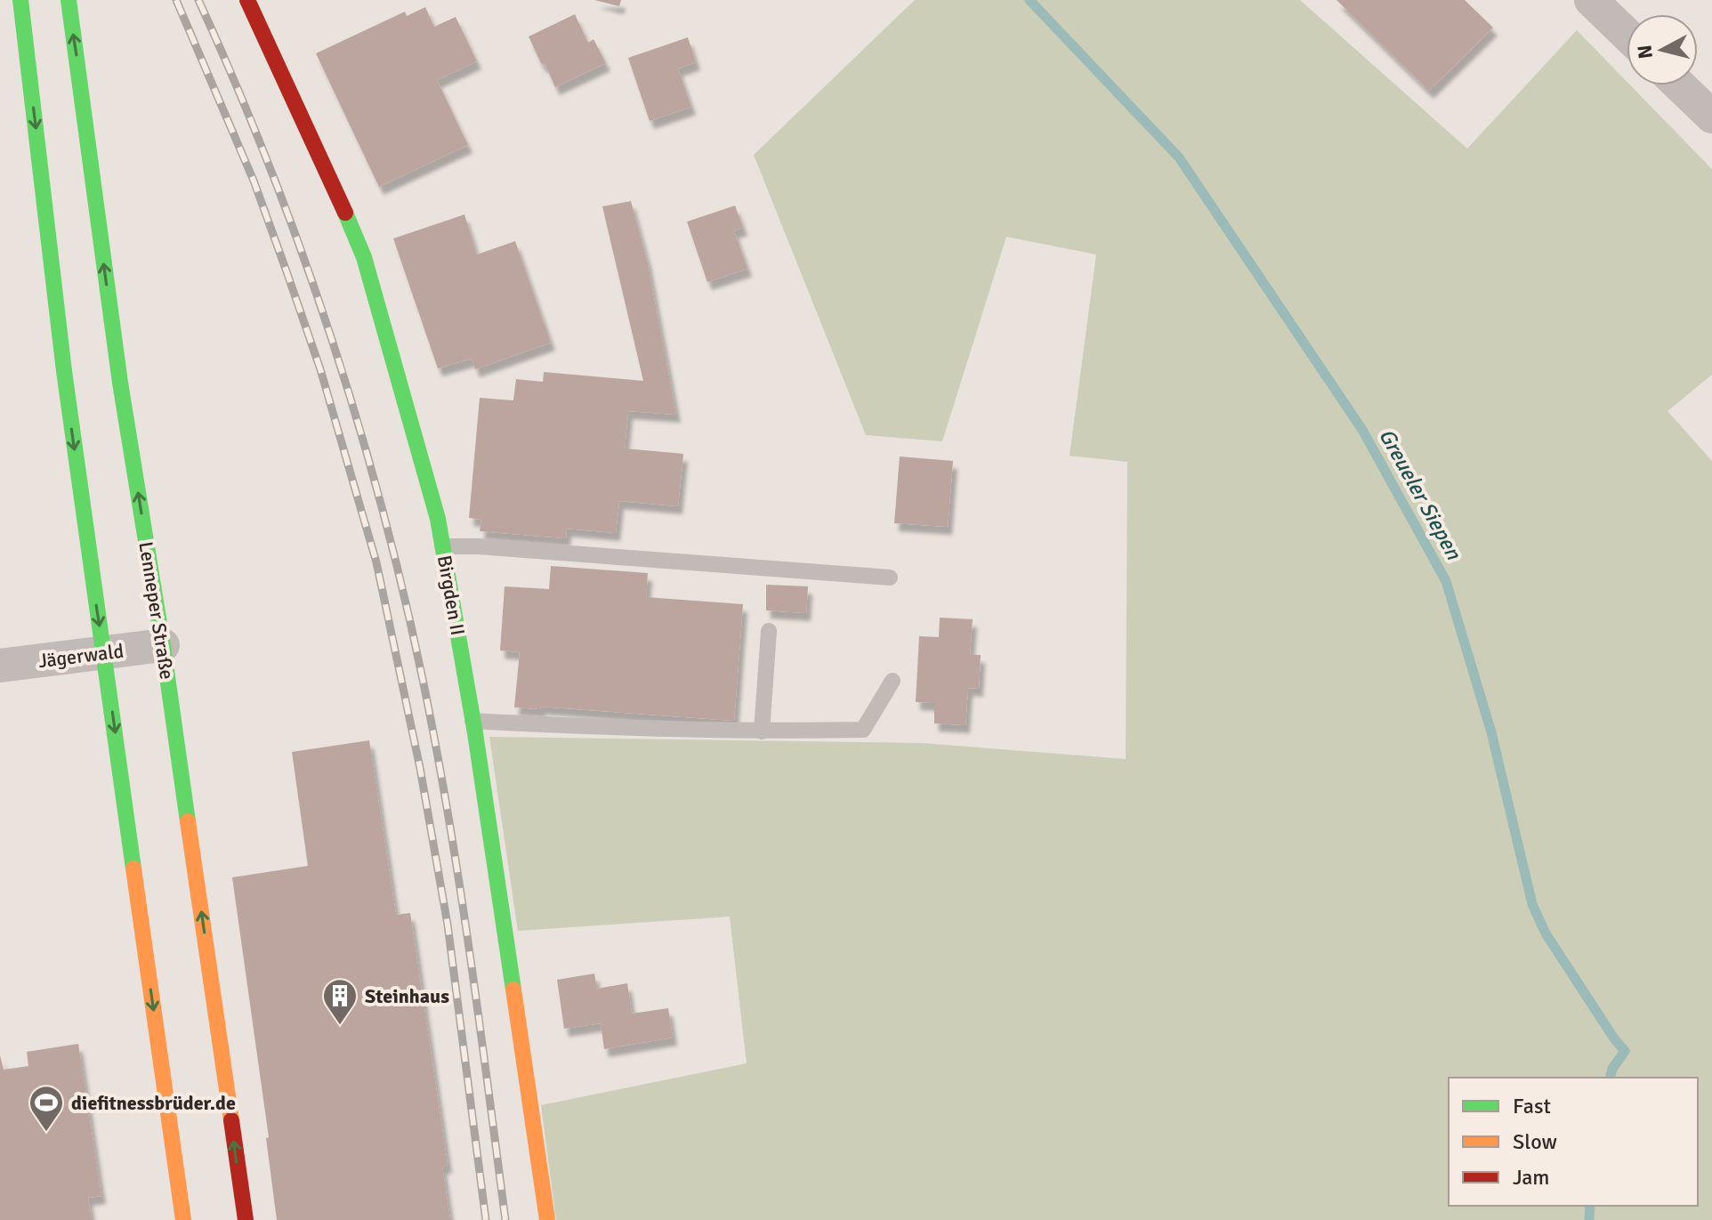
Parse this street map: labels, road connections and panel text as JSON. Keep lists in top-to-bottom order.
{
  "streets": {
    "main road": ["Birgden II", "Lenneper Straße"],
    "street": ["Jägerwald"]
  },
  "crossings": [
    ["Lenneper Straße", "Jägerwald"]
  ],
  "water": ["Greueler Siepen"],
  "places": {
    "building": ["Steinhaus"],
    "sports": ["diefitnessbrüder.de"]
  },
  "legend": ["Fast", "Slow", "Jam"],
  "north": "left"
}
